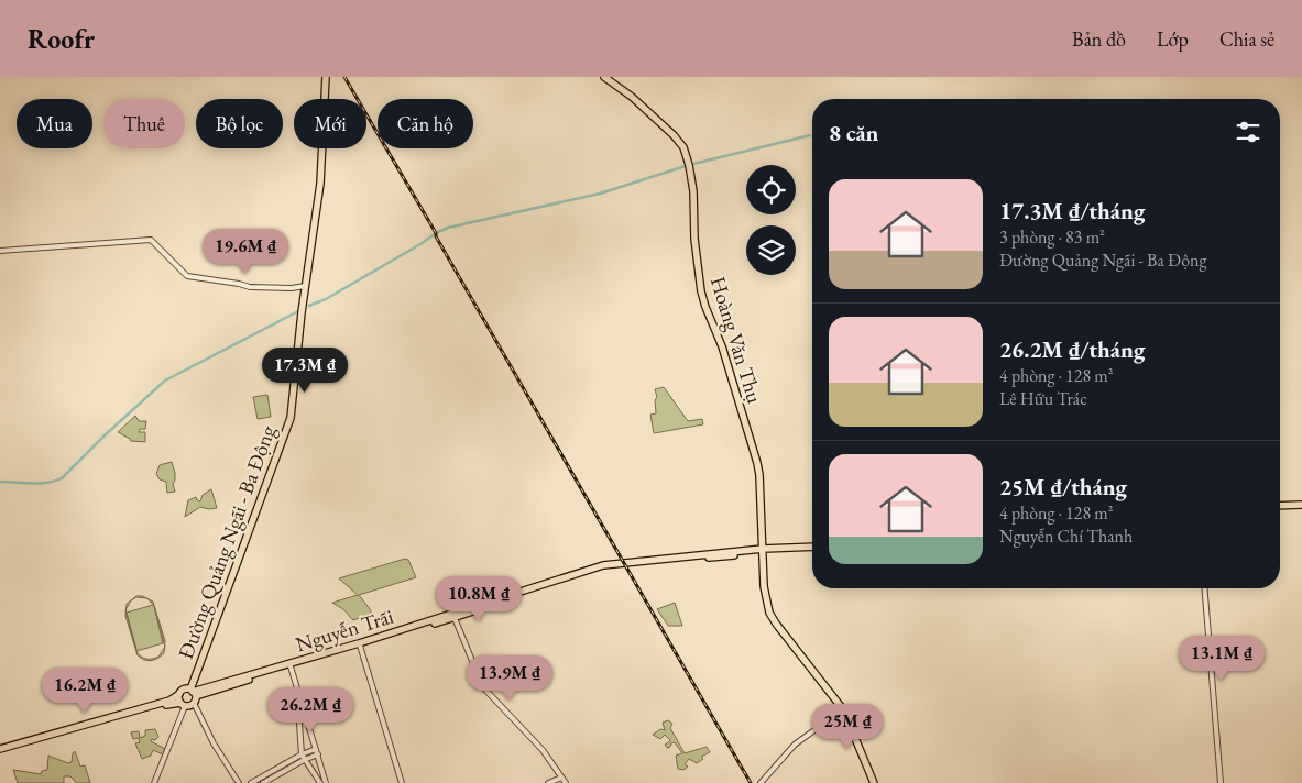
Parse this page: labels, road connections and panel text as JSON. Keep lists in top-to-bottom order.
{
  "streets": {
    "main road": ["Hoàng Văn Thụ", "Đường Quảng Ngãi - Ba Động", "Nguyễn Trãi"]
  },
  "crossings": [
    ["Hoàng Văn Thụ", "Nguyễn Trãi"],
    ["Đường Quảng Ngãi - Ba Động", "Nguyễn Trãi"]
  ],
  "page": {
    "header": "Roofr",
    "nav": ["Bản đồ", "Lớp", "Chia sẻ"],
    "chip": [
      "Mua",
      "Thuê",
      "Bộ lọc",
      "Mới",
      "Căn hộ"
    ],
    "heading": "8 căn",
    "list": [
      {
        "name": "17.3M ₫/tháng",
        "note": "3 phòng · 83 m² · Đường Quảng Ngãi - Ba Động"
      },
      {
        "name": "26.2M ₫/tháng",
        "note": "4 phòng · 128 m² · Lê Hữu Trác"
      },
      {
        "name": "25M ₫/tháng",
        "note": "4 phòng · 128 m² · Nguyễn Chí Thanh"
      }
    ],
    "price": [
      "19.6M ₫",
      "17.3M ₫",
      "10.8M ₫",
      "13.1M ₫",
      "13.9M ₫",
      "16.2M ₫",
      "26.2M ₫",
      "25M ₫"
    ]
  }
}
